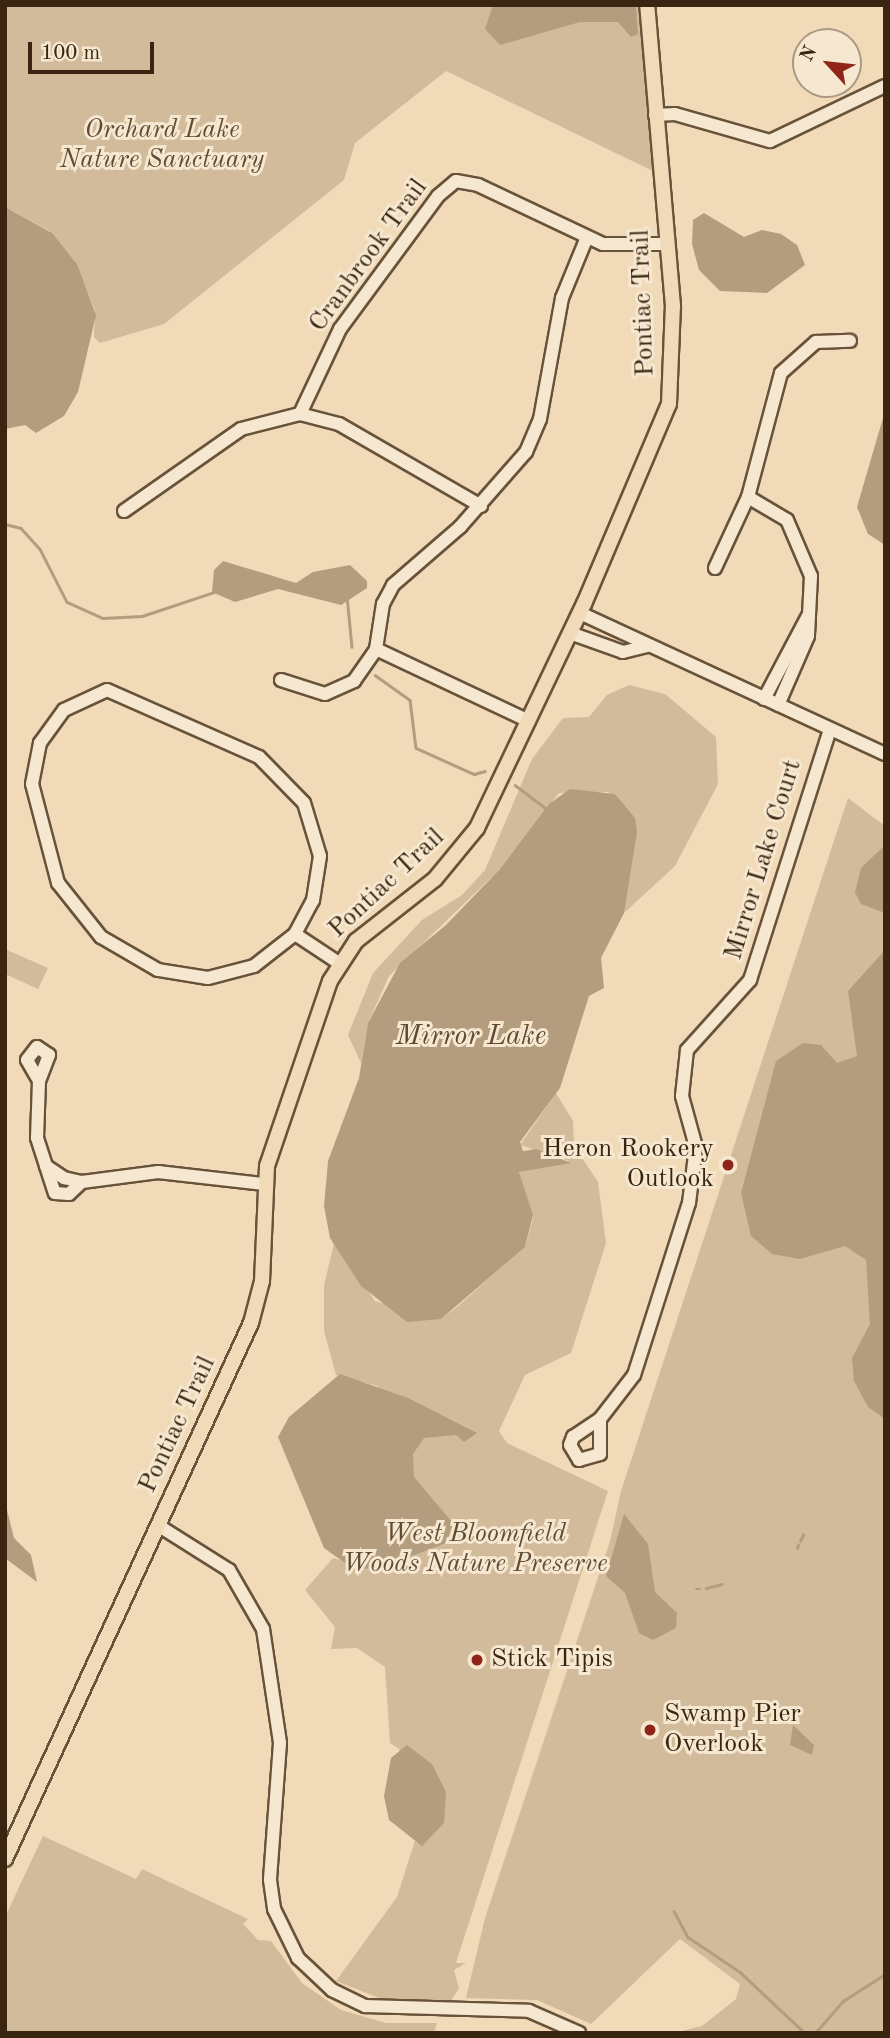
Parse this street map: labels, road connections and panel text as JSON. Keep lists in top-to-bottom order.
{
  "streets": {
    "main road": ["Pontiac Trail"],
    "street": ["Cranbrook Trail", "Mirror Lake Court"]
  },
  "crossings": [
    ["Cranbrook Trail", "Pontiac Trail"]
  ],
  "water": ["Mirror Lake"],
  "parks": ["Orchard Lake Nature Sanctuary", "West Bloomfield Woods Nature Preserve"],
  "places": ["Heron Rookery Outlook", "Stick Tipis", "Swamp Pier Overlook"],
  "scale_bar": "100 m",
  "north": "top left"
}
